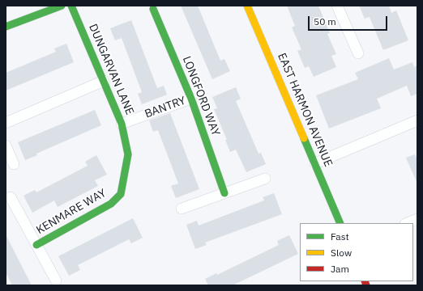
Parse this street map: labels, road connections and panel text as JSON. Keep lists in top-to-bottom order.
{
  "streets": {
    "street": [
      "DUNGARVAN LANE",
      "LONGFORD WAY",
      "BANTRY",
      "EAST HARMON AVENUE",
      "KENMARE WAY"
    ]
  },
  "crossings": [
    ["DUNGARVAN LANE", "BANTRY"],
    ["DUNGARVAN LANE", "KENMARE WAY"],
    ["LONGFORD WAY", "BANTRY"],
    ["BANTRY", "KENMARE WAY"]
  ],
  "legend": ["Fast", "Slow", "Jam"],
  "scale_bar": "50 m"
}
